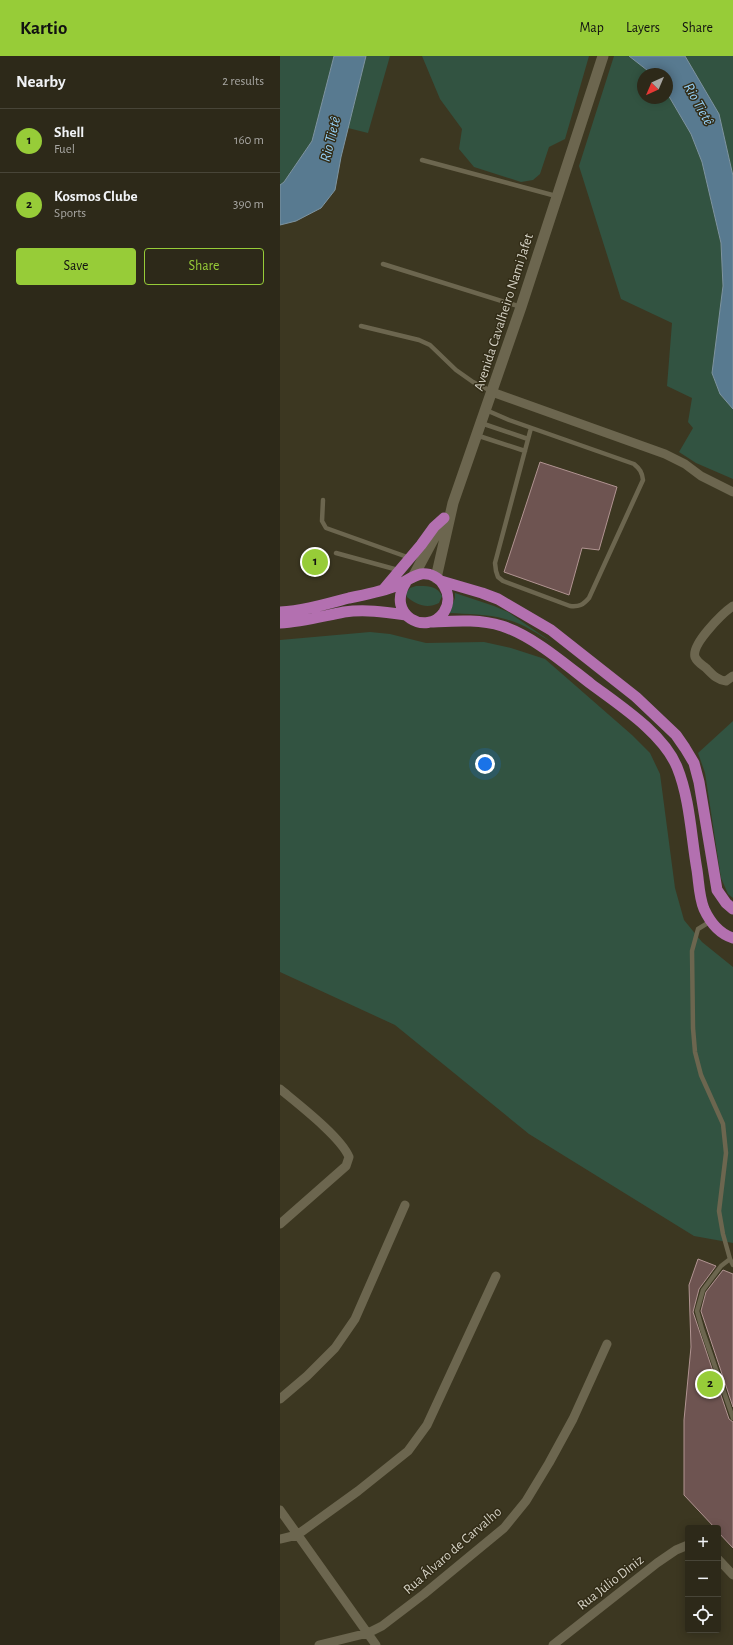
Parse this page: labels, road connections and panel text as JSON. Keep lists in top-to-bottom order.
{
  "streets": {
    "main road": ["Avenida Cavalheiro Nami Jafet"],
    "street": ["Rua Álvaro de Carvalho", "Rua Júlio Diniz"]
  },
  "water": ["Rio Tietê"],
  "north": "bottom left",
  "page": {
    "header": "Kartio",
    "nav": ["Map", "Layers", "Share"],
    "heading": ["Nearby", "2 results"],
    "list": [
      {
        "mark": "1",
        "name": "Shell",
        "note": "Fuel",
        "value": "160 m"
      },
      {
        "mark": "2",
        "name": "Kosmos Clube",
        "note": "Sports",
        "value": "390 m"
      }
    ],
    "buttons": ["Save", "Share"],
    "pins": ["1", "2"],
    "map_buttons": ["+", "−"]
  }
}
